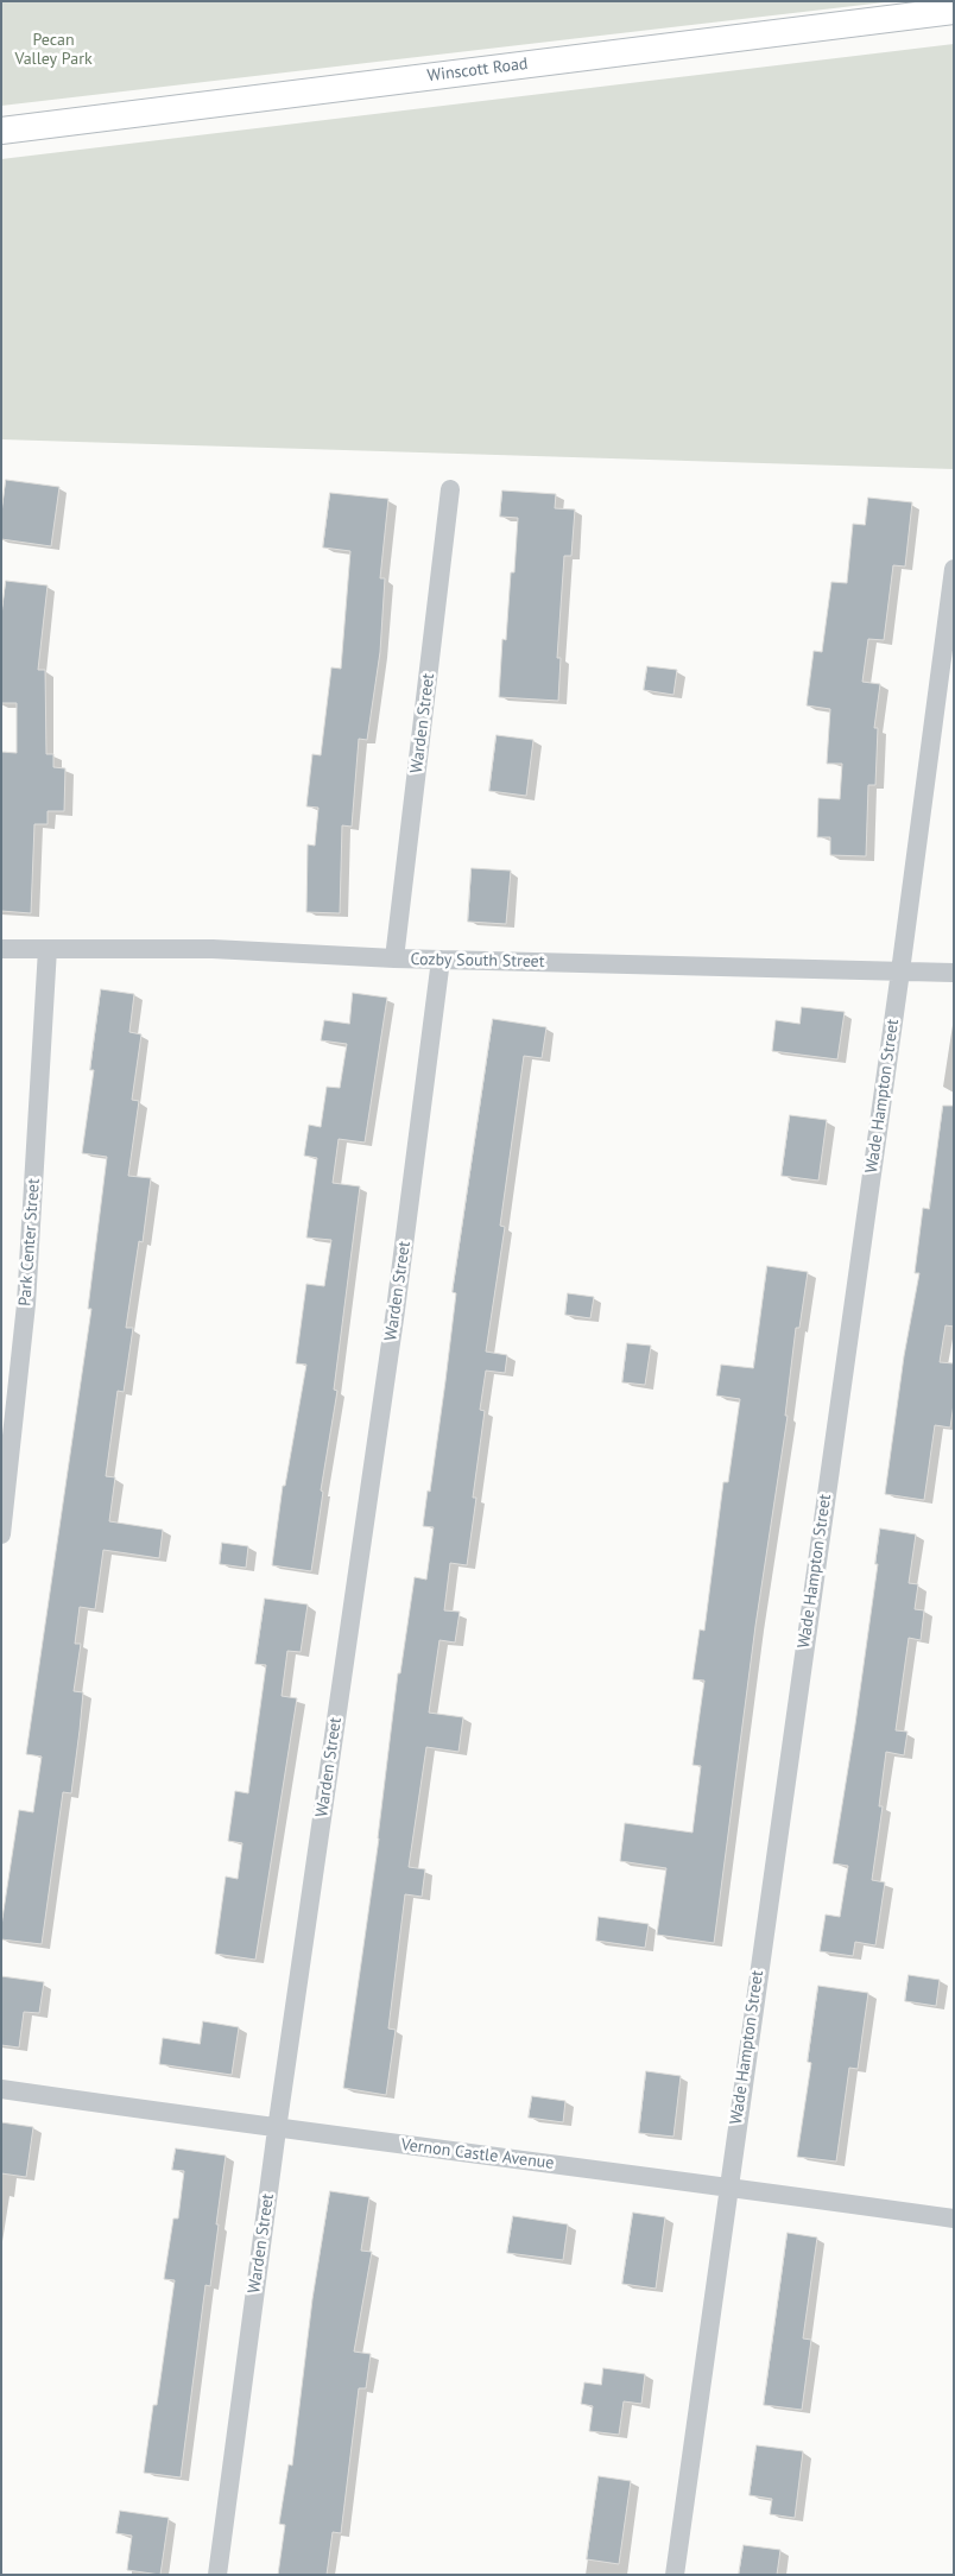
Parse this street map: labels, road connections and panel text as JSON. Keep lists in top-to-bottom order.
{
  "streets": {
    "main road": ["Winscott Road"],
    "street": [
      "Warden Street",
      "Cozby South Street",
      "Wade Hampton Street",
      "Park Center Street",
      "Vernon Castle Avenue"
    ]
  },
  "crossings": [
    ["Warden Street", "Cozby South Street"],
    ["Warden Street", "Vernon Castle Avenue"],
    ["Cozby South Street", "Wade Hampton Street"],
    ["Cozby South Street", "Park Center Street"],
    ["Wade Hampton Street", "Vernon Castle Avenue"]
  ],
  "parks": ["Pecan Valley Park"]
}
